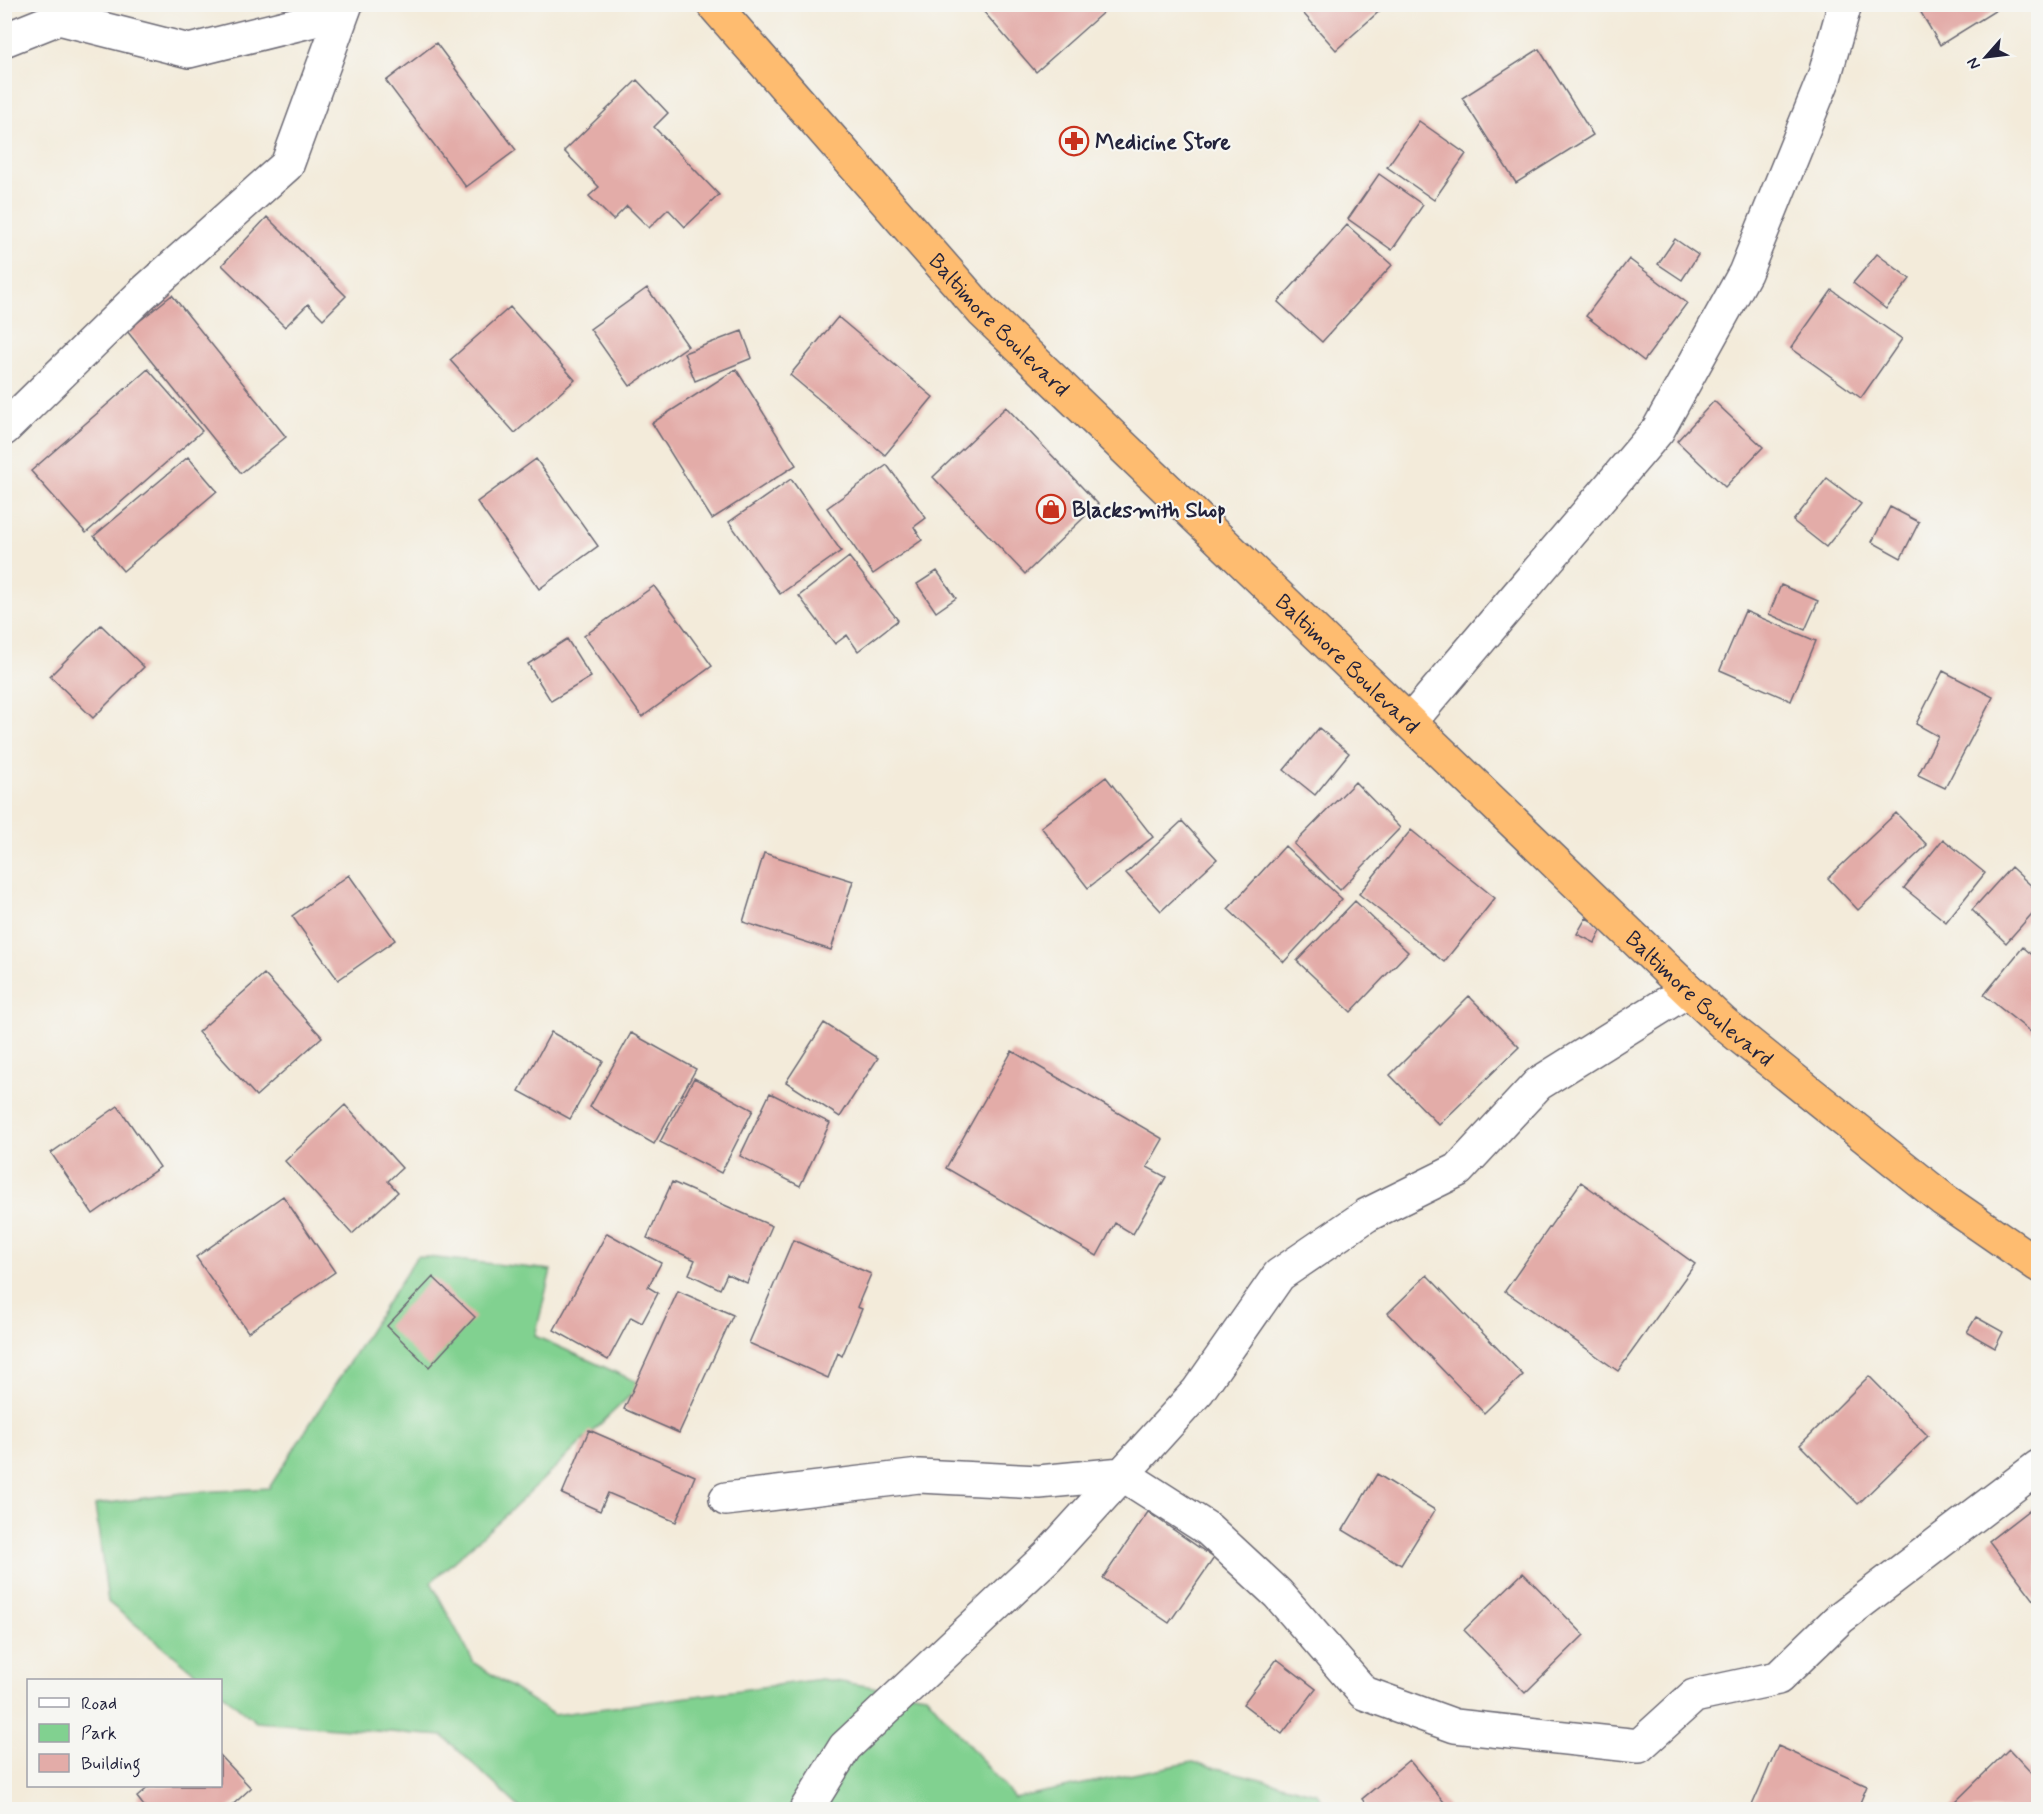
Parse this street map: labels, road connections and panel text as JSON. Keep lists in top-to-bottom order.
{
  "streets": {
    "highway": ["Baltimore Boulevard"]
  },
  "places": {
    "pharmacy": ["Medicine Store"],
    "shop": ["Blacksmith Shop"]
  },
  "legend": ["Road", "Park", "Building"],
  "north": "bottom left"
}
